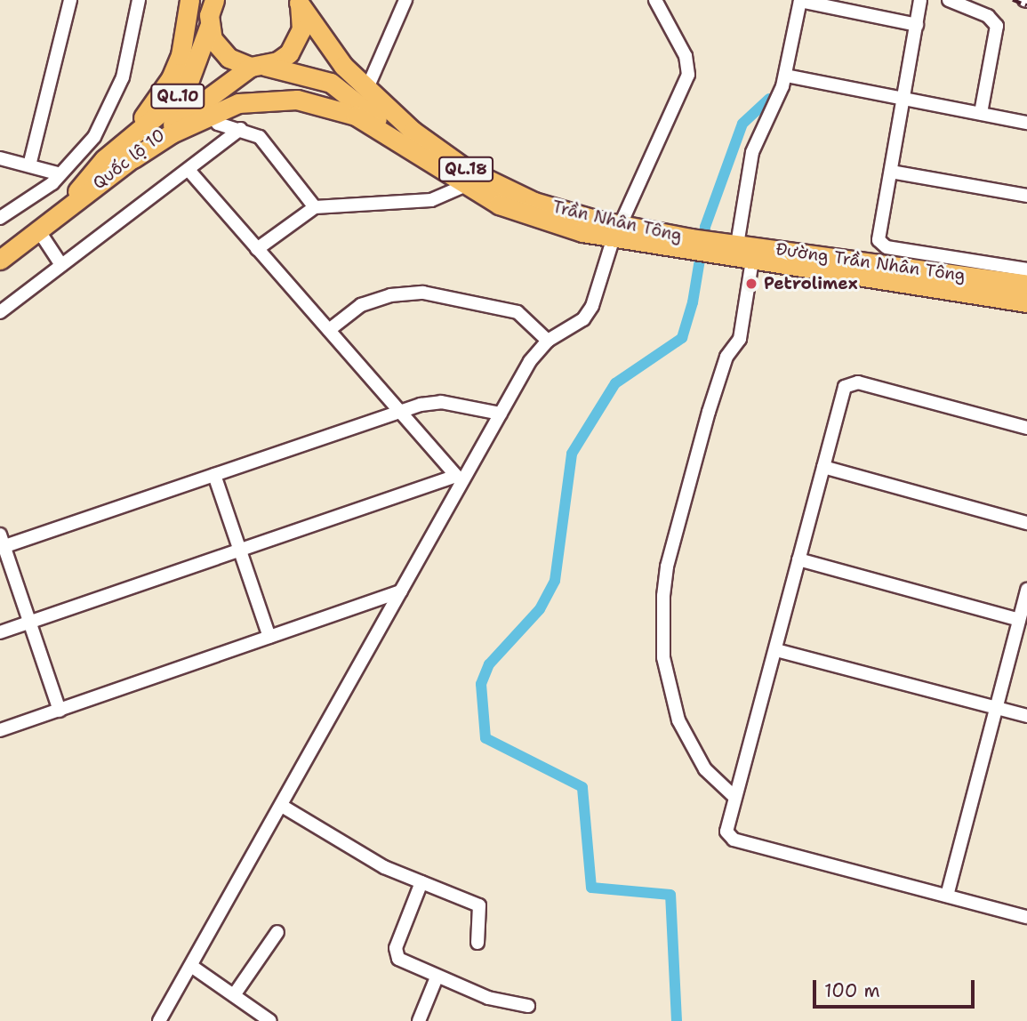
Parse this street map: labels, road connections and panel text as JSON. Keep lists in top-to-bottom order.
{
  "streets": {
    "highway": [
      "QL.10",
      "Quốc lộ 10",
      "QL.18",
      "Trần Nhân Tông",
      "Đường Trần Nhân Tông"
    ]
  },
  "crossings": [
    ["Quốc lộ 10", "Trần Nhân Tông"],
    ["Trần Nhân Tông", "Đường Trần Nhân Tông"]
  ],
  "places": ["Petrolimex"],
  "scale_bar": "100 m"
}
